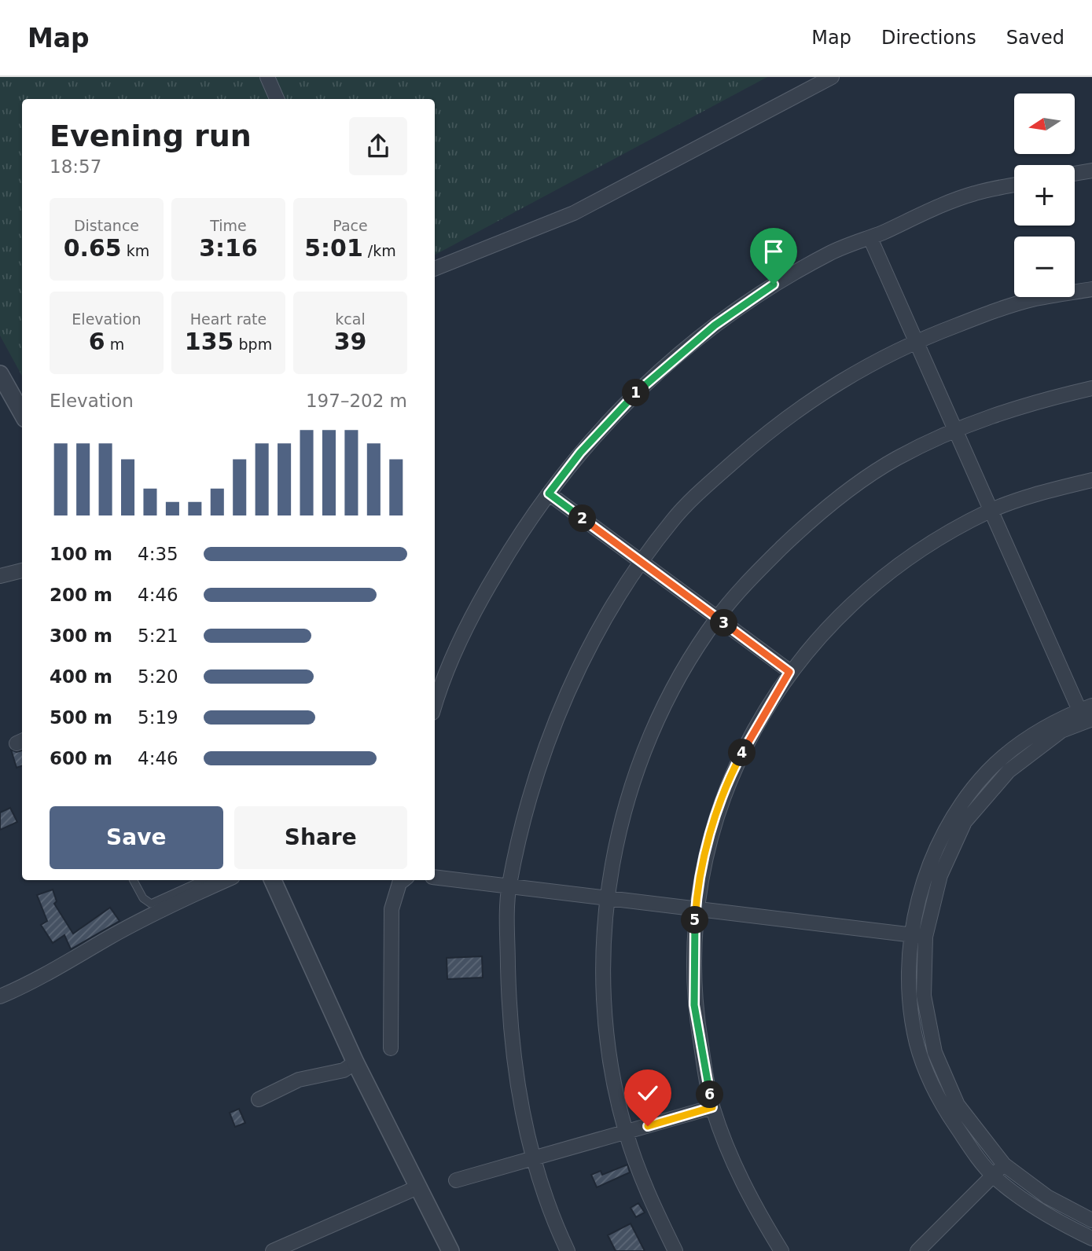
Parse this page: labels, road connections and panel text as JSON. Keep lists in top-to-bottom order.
{
  "north": "left",
  "page": {
    "header": "Map",
    "nav": ["Map", "Directions", "Saved"],
    "map_buttons": ["+", "−"],
    "heading": ["Evening run", "18:57"],
    "stats": [
      ["Distance", "0.65 km"],
      ["Time", "3:16"],
      ["Pace", "5:01 /km"],
      ["Elevation", "6 m"],
      ["Heart rate", "135 bpm"],
      ["kcal", "39"]
    ],
    "pins": [
      "1",
      "2",
      "3",
      "4",
      "5",
      "6"
    ],
    "chart": ["Elevation", "197–202 m"],
    "list": [
      {
        "name": "100 m",
        "note": "4:35"
      },
      {
        "name": "200 m",
        "note": "4:46"
      },
      {
        "name": "300 m",
        "note": "5:21"
      },
      {
        "name": "400 m",
        "note": "5:20"
      },
      {
        "name": "500 m",
        "note": "5:19"
      },
      {
        "name": "600 m",
        "note": "4:46"
      }
    ],
    "buttons": ["Save", "Share"]
  }
}
